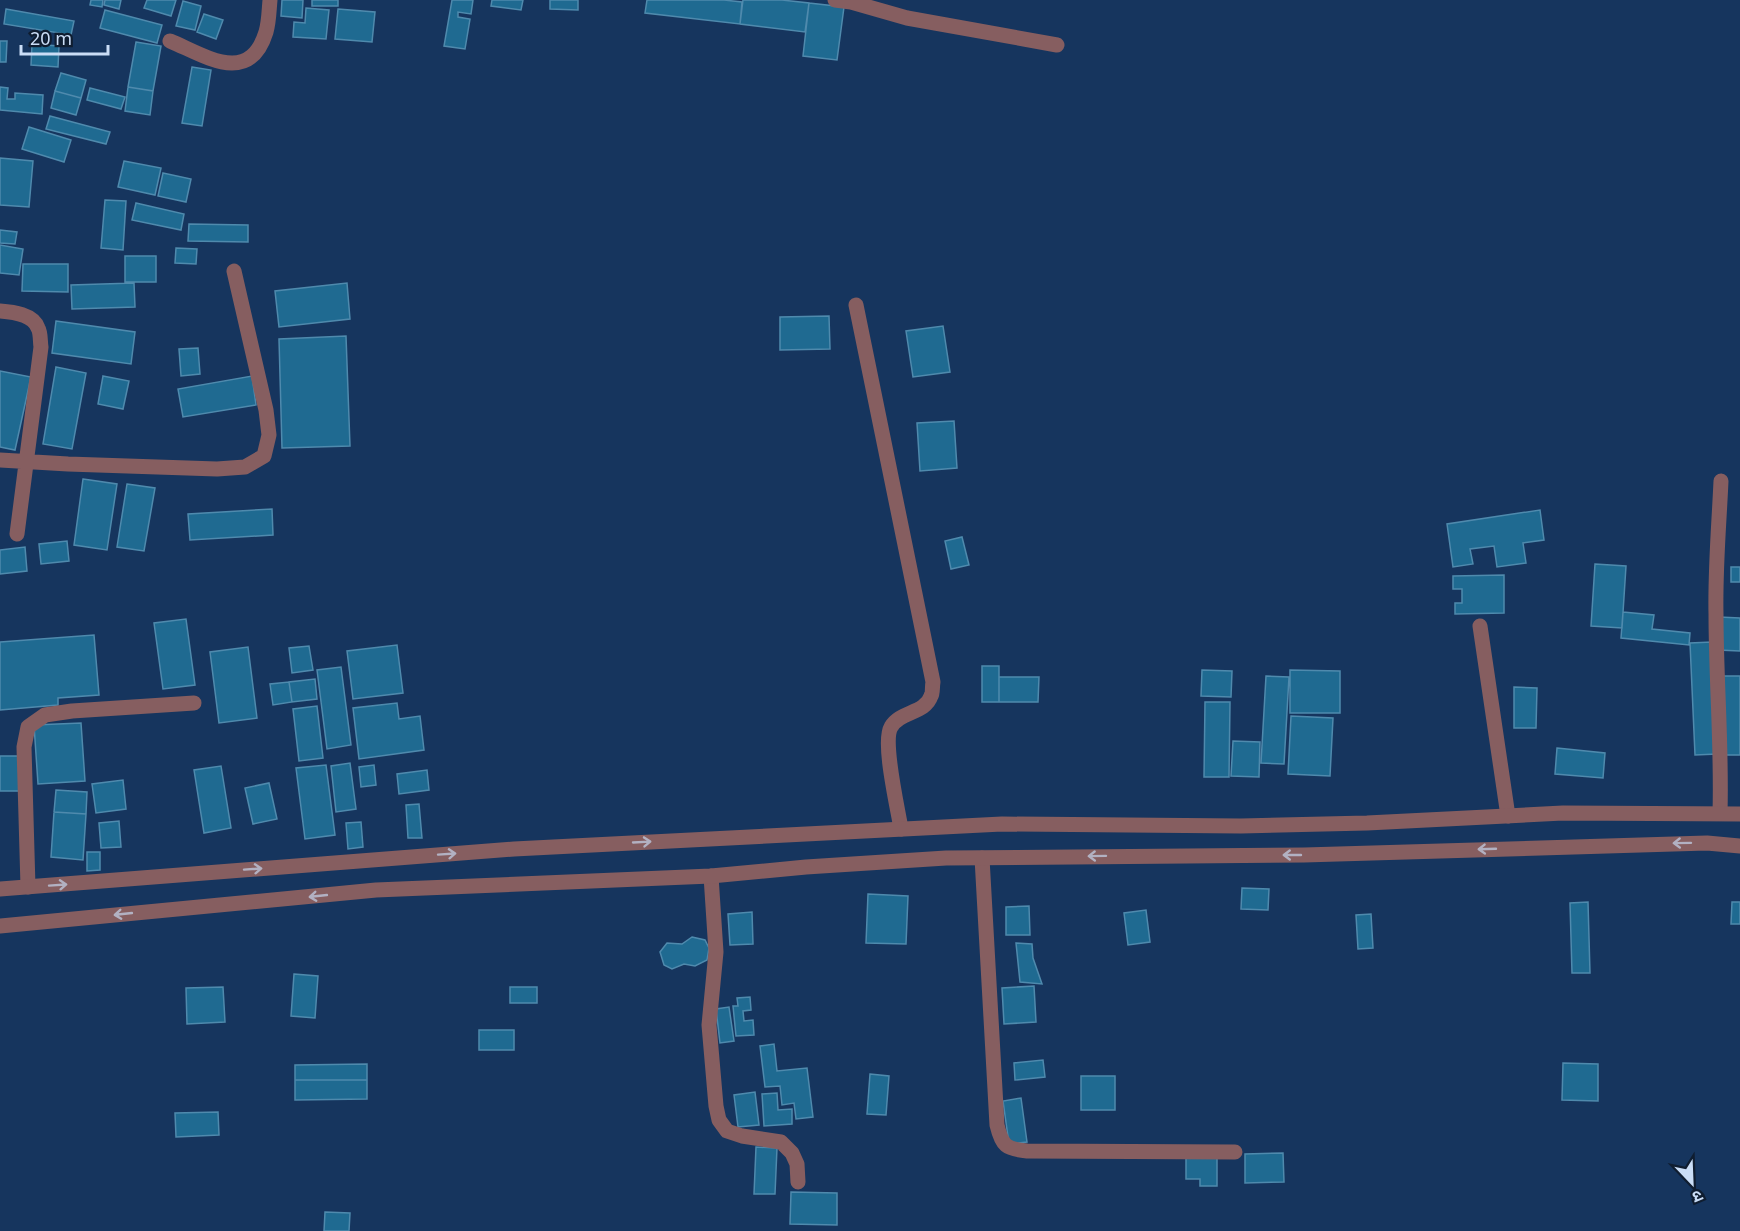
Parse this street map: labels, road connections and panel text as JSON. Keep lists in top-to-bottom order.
{
  "scale_bar": "20 m",
  "north": "bottom right"
}
